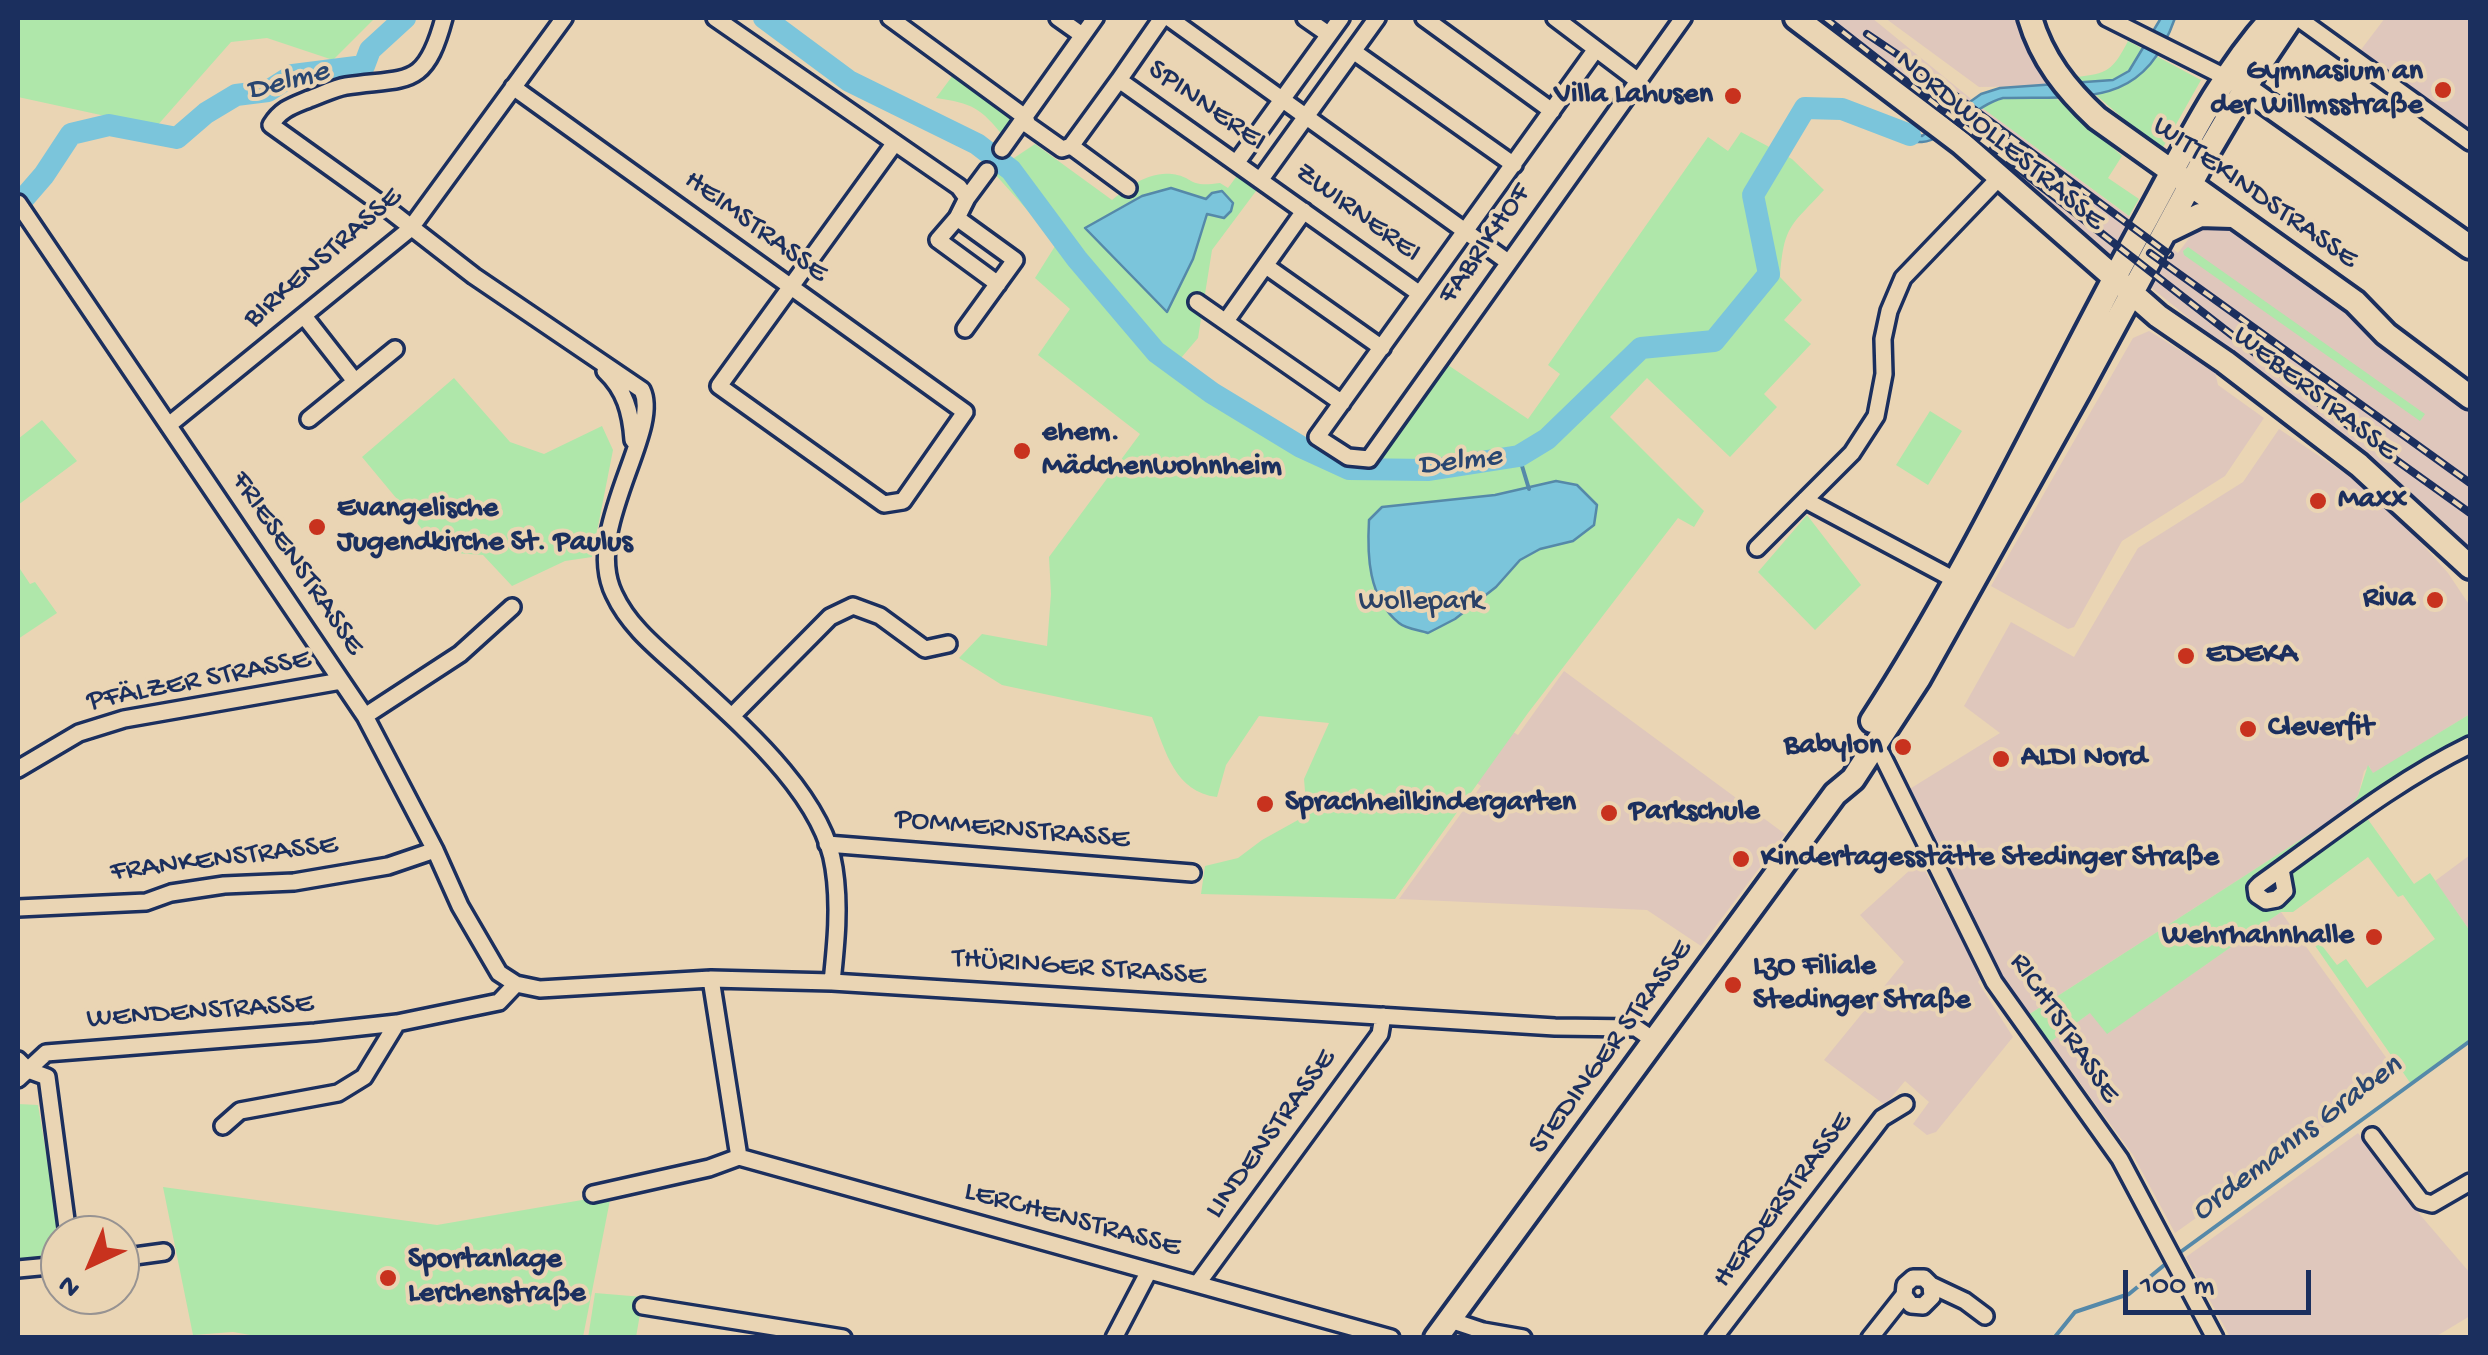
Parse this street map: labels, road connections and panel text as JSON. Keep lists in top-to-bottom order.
{
  "streets": {
    "main road": [
      "NORDWOLLESTRASSE",
      "WITTEKINDSTRASSE",
      "WEBERSTRASSE",
      "STEDINGER STRASSE"
    ],
    "street": [
      "SPINNEREI",
      "ZWIRNEREI",
      "HEIMSTRASSE",
      "FABRIKHOF",
      "BIRKENSTRASSE",
      "FRIESENSTRASSE",
      "PFÄLZER STRASSE",
      "POMMERNSTRASSE",
      "FRANKENSTRASSE",
      "THÜRINGER STRASSE",
      "WENDENSTRASSE",
      "RICHTSTRASSE",
      "LINDENSTRASSE",
      "HERDERSTRASSE",
      "LERCHENSTRASSE"
    ]
  },
  "crossings": [
    ["SPINNEREI", "ZWIRNEREI"],
    ["NORDWOLLESTRASSE", "WEBERSTRASSE"],
    ["NORDWOLLESTRASSE", "STEDINGER STRASSE"],
    ["ZWIRNEREI", "FABRIKHOF"],
    ["HEIMSTRASSE", "BIRKENSTRASSE"],
    ["BIRKENSTRASSE", "FRIESENSTRASSE"],
    ["WEBERSTRASSE", "STEDINGER STRASSE"],
    ["FRIESENSTRASSE", "PFÄLZER STRASSE"],
    ["FRIESENSTRASSE", "FRANKENSTRASSE"],
    ["FRIESENSTRASSE", "THÜRINGER STRASSE"],
    ["THÜRINGER STRASSE", "WENDENSTRASSE"],
    ["THÜRINGER STRASSE", "STEDINGER STRASSE"],
    ["THÜRINGER STRASSE", "LINDENSTRASSE"],
    ["RICHTSTRASSE", "STEDINGER STRASSE"],
    ["LINDENSTRASSE", "LERCHENSTRASSE"]
  ],
  "water": ["Delme", "Ordemanns Graben"],
  "parks": ["Wollepark"],
  "places": [
    "Gymnasium an der Willmsstraße",
    "Villa Lahusen",
    "ehem. Mädchenwohnheim",
    "Maxx",
    "Evangelische Jugendkirche St. Paulus",
    "Riva",
    "EDEKA",
    "Cleverfit",
    "Babylon",
    "ALDI Nord",
    "Sprachheilkindergarten",
    "Parkschule",
    "Kindertagesstätte Stedinger Straße",
    "Wehrhahnhalle",
    "LzO Filiale Stedinger Straße",
    "Sportanlage Lerchenstraße"
  ],
  "scale_bar": "100 m",
  "north": "bottom left"
}
